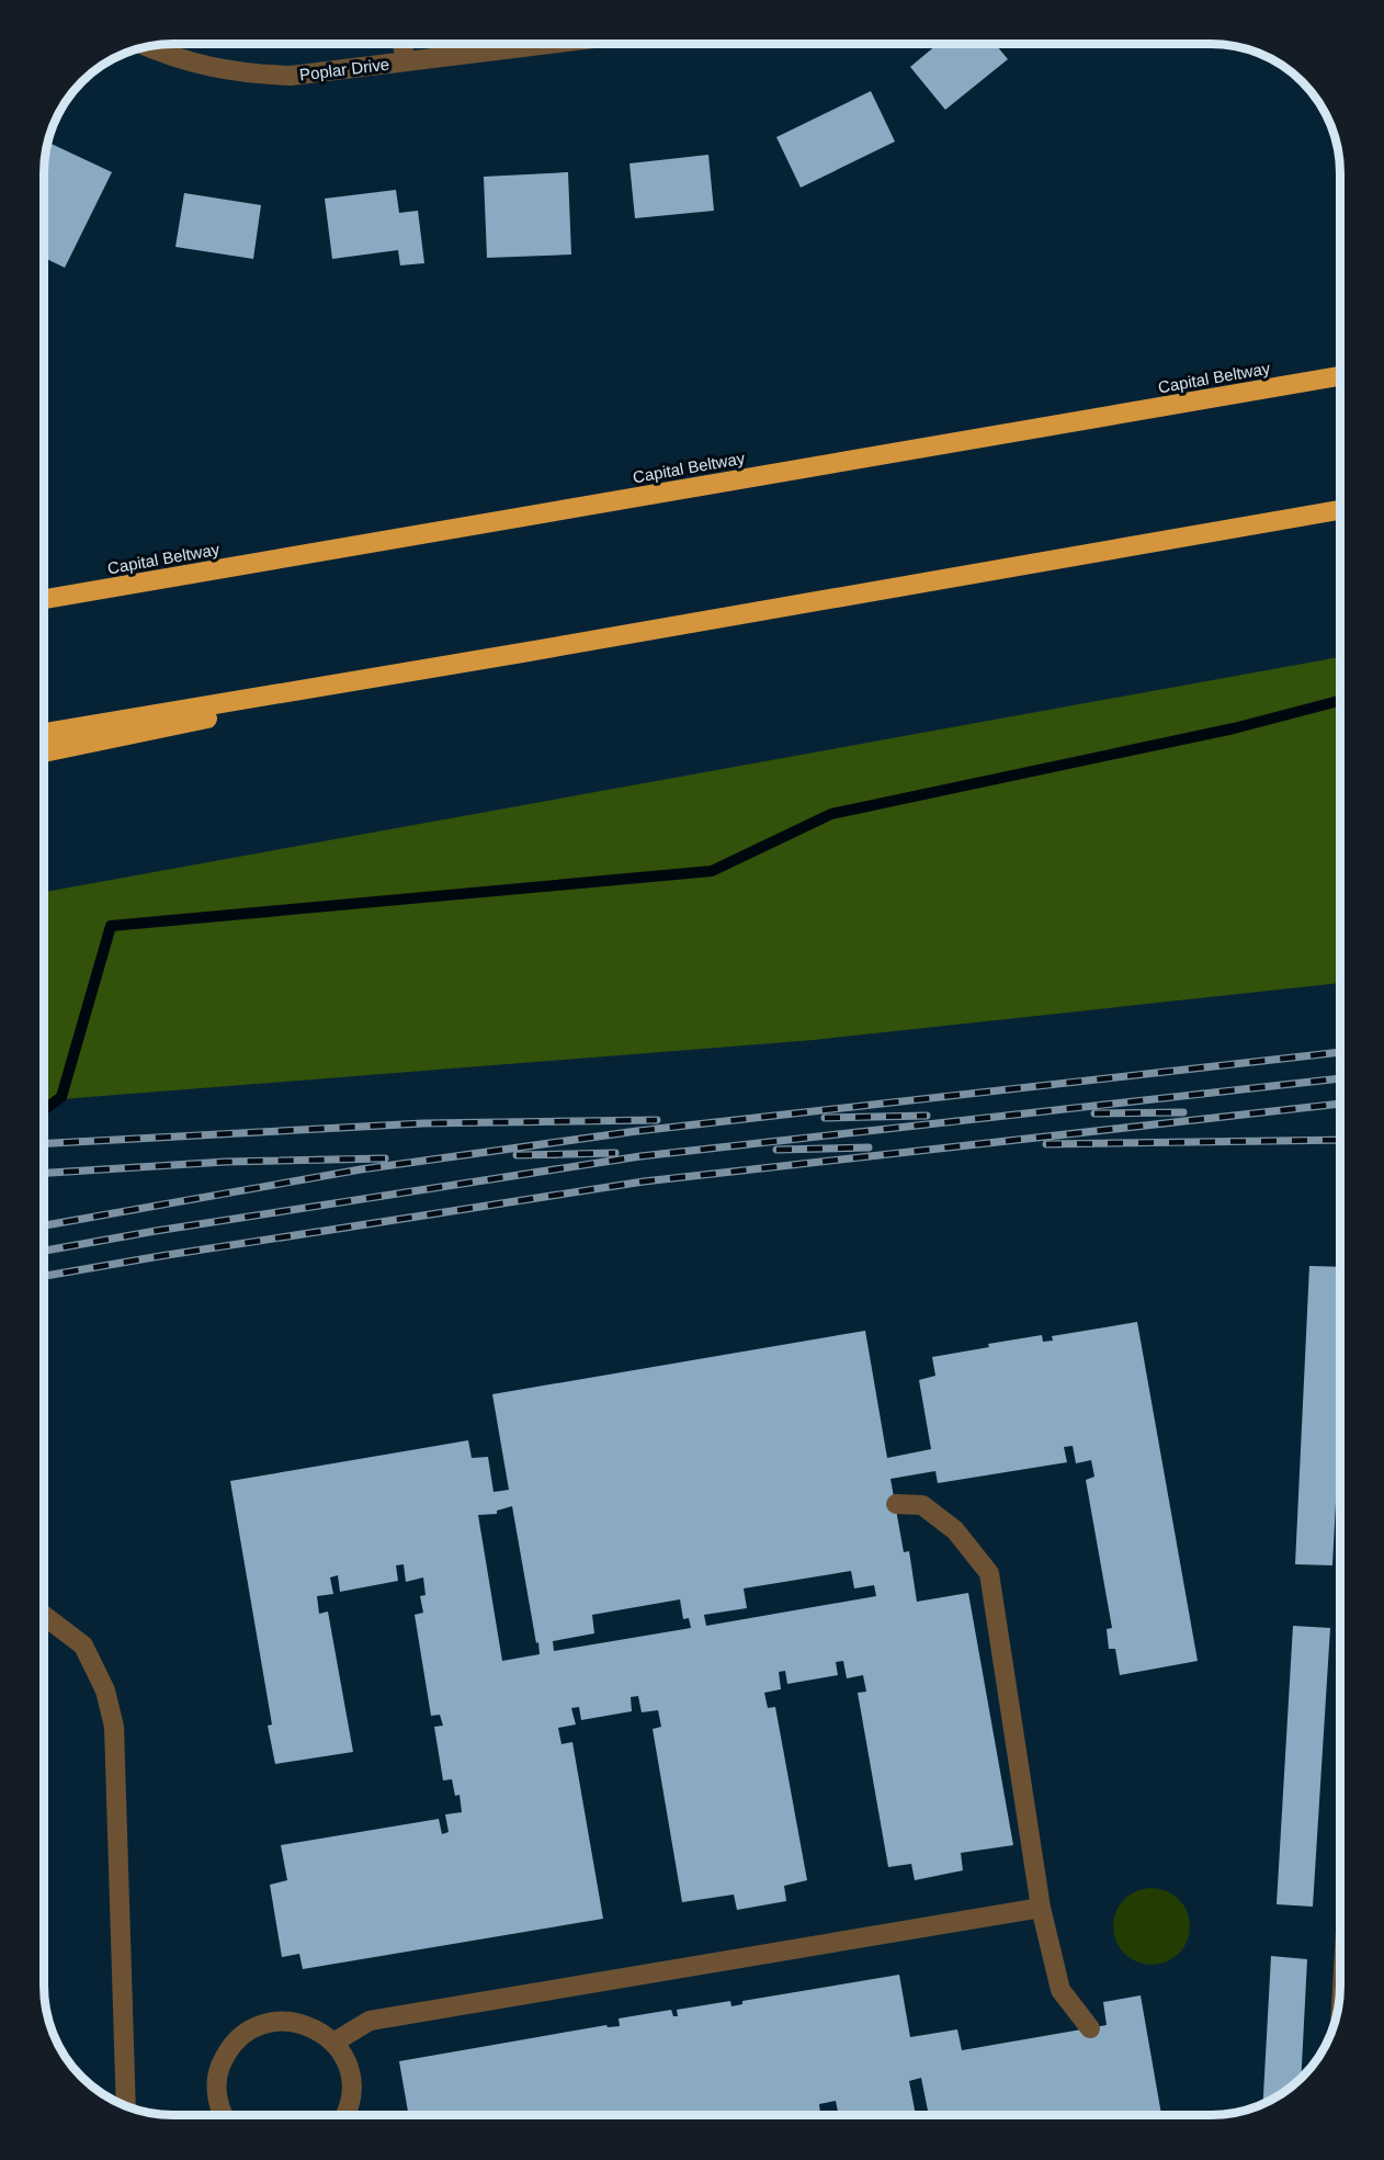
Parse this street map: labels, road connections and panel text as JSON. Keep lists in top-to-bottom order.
{
  "streets": {
    "highway": ["Capital Beltway"],
    "street": ["Poplar Drive"]
  }
}
